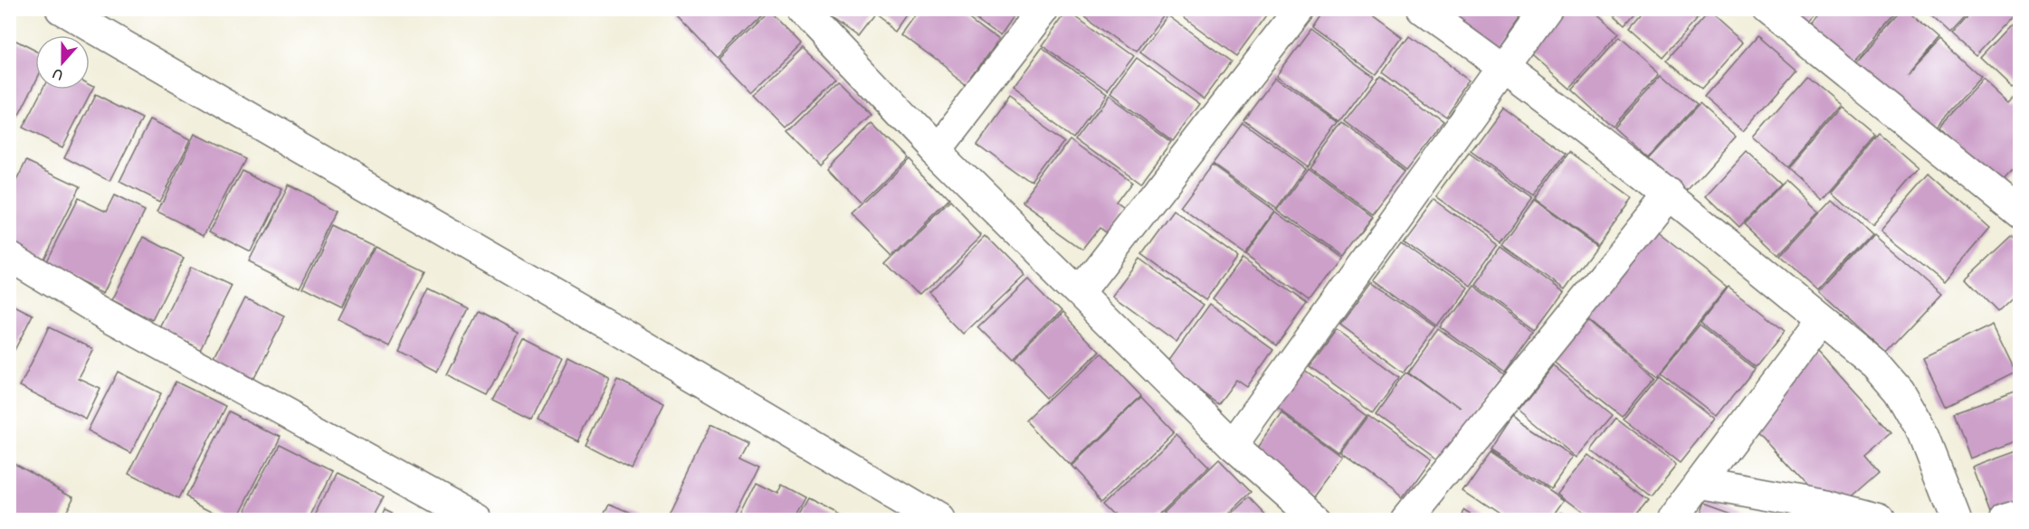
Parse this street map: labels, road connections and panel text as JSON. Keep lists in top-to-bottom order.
{
  "north": "bottom"
}
